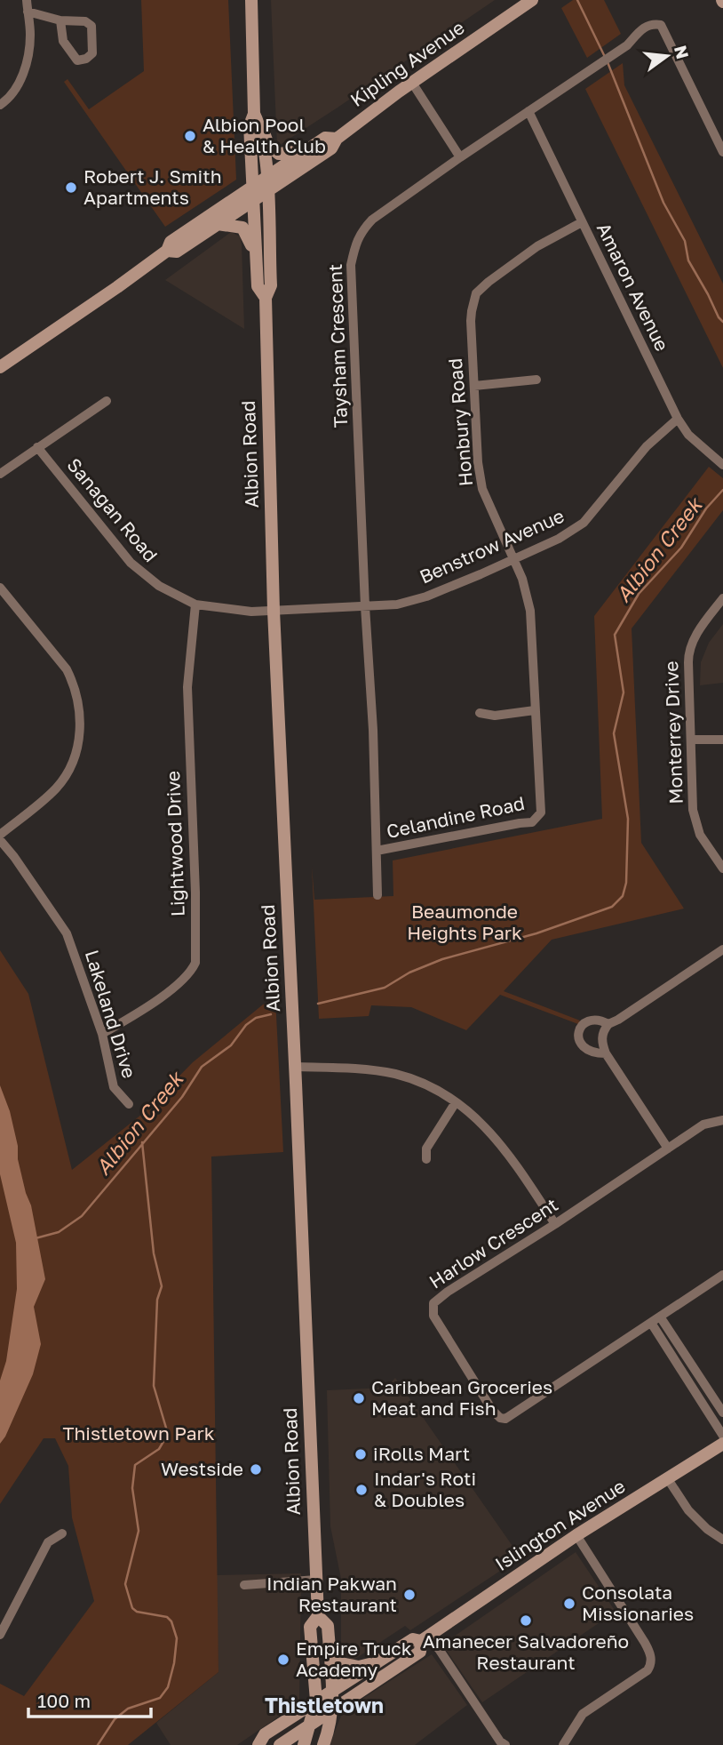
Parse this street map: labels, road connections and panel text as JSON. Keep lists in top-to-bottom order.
{
  "streets": {
    "main road": ["Kipling Avenue", "Albion Road", "Islington Avenue"],
    "street": [
      "Amaron Avenue",
      "Taysham Crescent",
      "Honbury Road",
      "Sanagan Road",
      "Benstrow Avenue",
      "Monterrey Drive",
      "Celandine Road",
      "Lightwood Drive",
      "Lakeland Drive",
      "Harlow Crescent"
    ]
  },
  "crossings": [
    ["Kipling Avenue", "Albion Road"],
    ["Amaron Avenue", "Taysham Crescent"],
    ["Amaron Avenue", "Honbury Road"],
    ["Amaron Avenue", "Benstrow Avenue"],
    ["Taysham Crescent", "Benstrow Avenue"],
    ["Taysham Crescent", "Celandine Road"],
    ["Honbury Road", "Benstrow Avenue"],
    ["Honbury Road", "Celandine Road"],
    ["Albion Road", "Sanagan Road"],
    ["Albion Road", "Benstrow Avenue"],
    ["Albion Road", "Islington Avenue"],
    ["Sanagan Road", "Benstrow Avenue"],
    ["Sanagan Road", "Lightwood Drive"],
    ["Lightwood Drive", "Lakeland Drive"]
  ],
  "districts": ["Thistletown"],
  "water": ["Albion Creek"],
  "parks": ["Beaumonde Heights Park", "Thistletown Park"],
  "places": [
    "Albion Pool & Health Club",
    "Robert J. Smith Apartments",
    "Caribbean Groceries Meat and Fish",
    "iRolls Mart",
    "Westside",
    "Indar's Roti & Doubles",
    "Indian Pakwan Restaurant",
    "Consolata Missionaries",
    "Amanecer Salvadoreño Restaurant",
    "Empire Truck Academy"
  ],
  "scale_bar": "100 m",
  "north": "right"
}
